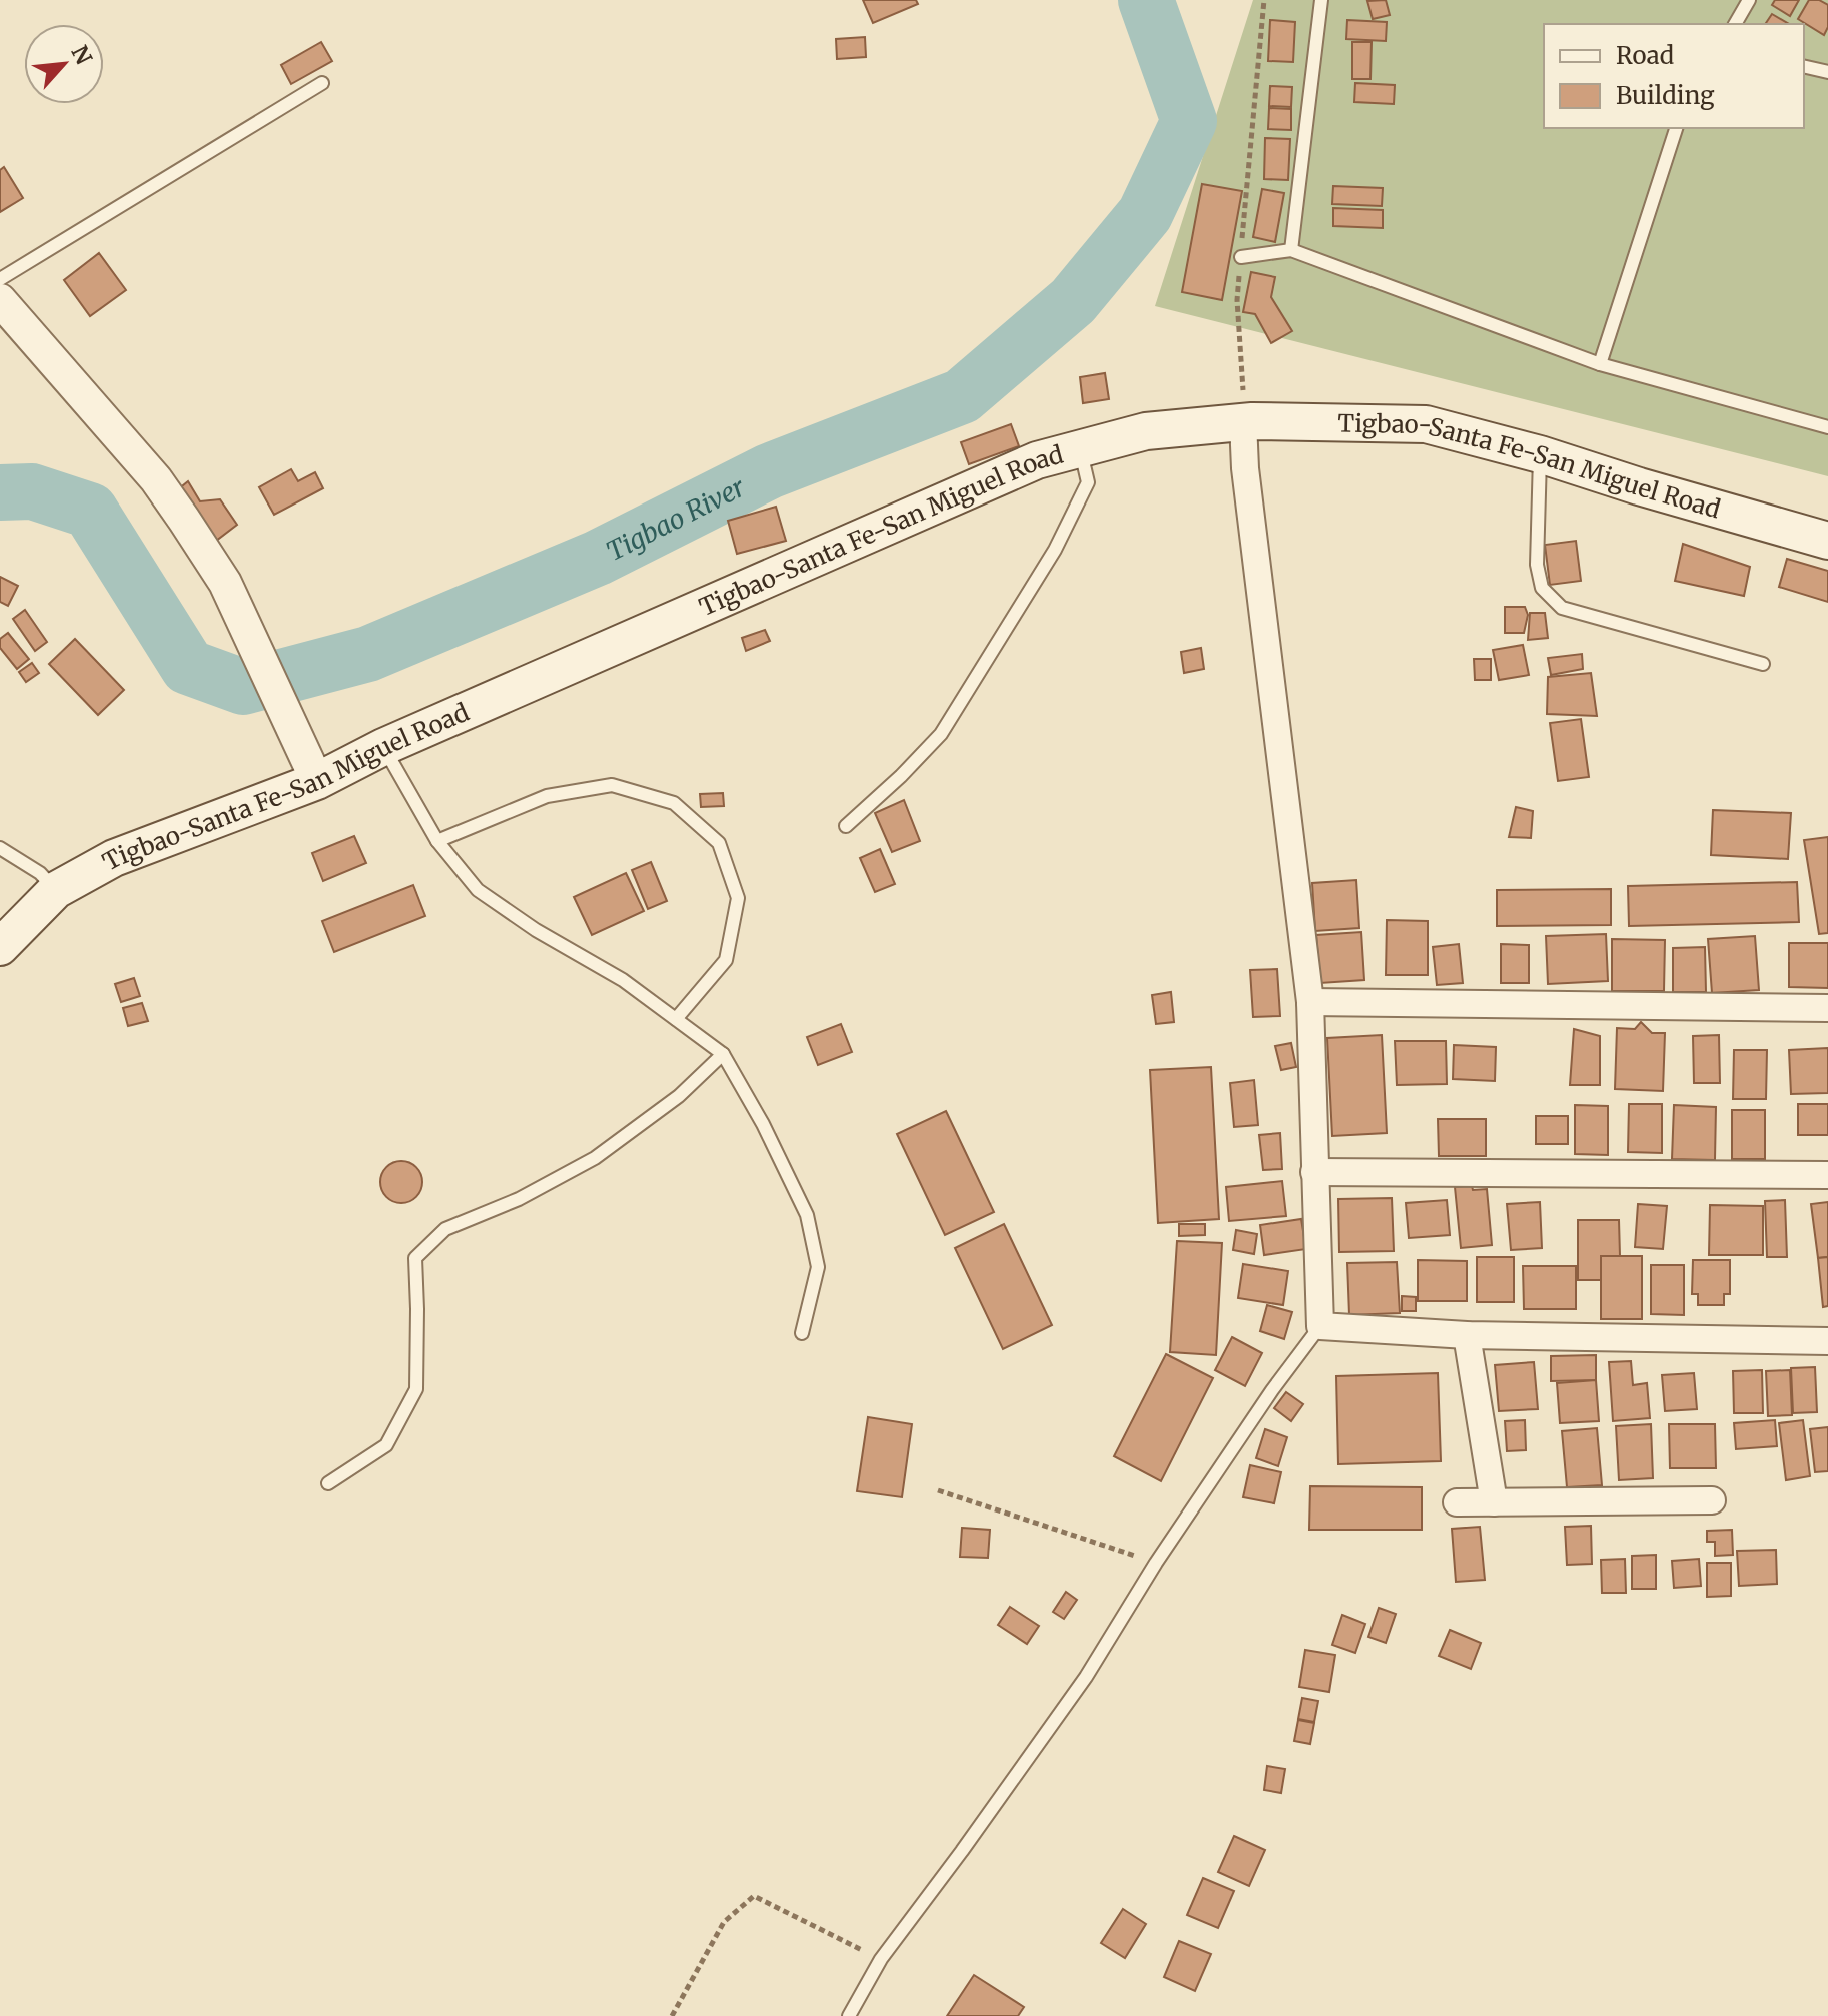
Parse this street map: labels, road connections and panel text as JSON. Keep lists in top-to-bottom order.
{
  "streets": {
    "main road": ["Tigbao-Santa Fe-San Miguel Road"]
  },
  "water": ["Tigbao River"],
  "legend": ["Road", "Building"],
  "north": "top right"
}
